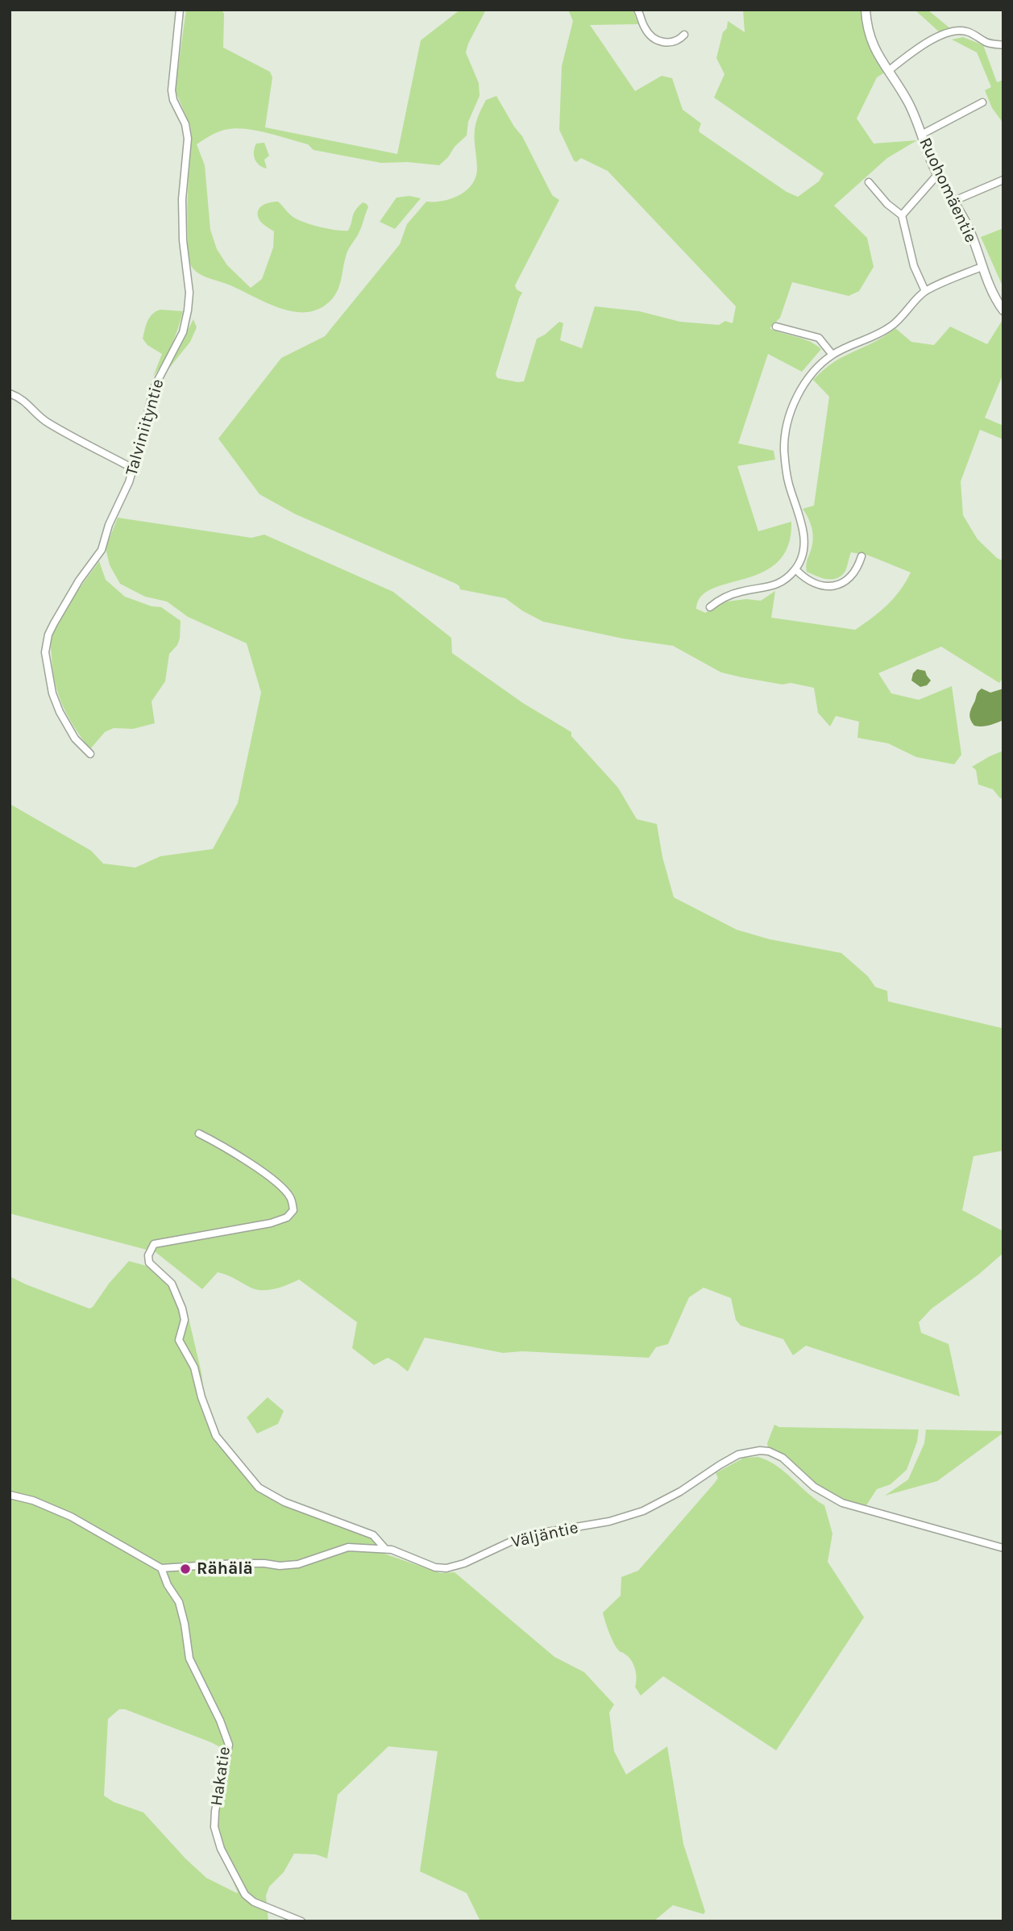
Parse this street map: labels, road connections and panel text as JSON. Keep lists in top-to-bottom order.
{
  "streets": {
    "street": [
      "Ruohomäentie",
      "Talviniityntie",
      "Väljäntie",
      "Hakatie"
    ]
  },
  "crossings": [
    ["Väljäntie", "Hakatie"]
  ],
  "places": ["Rähälä"]
}
